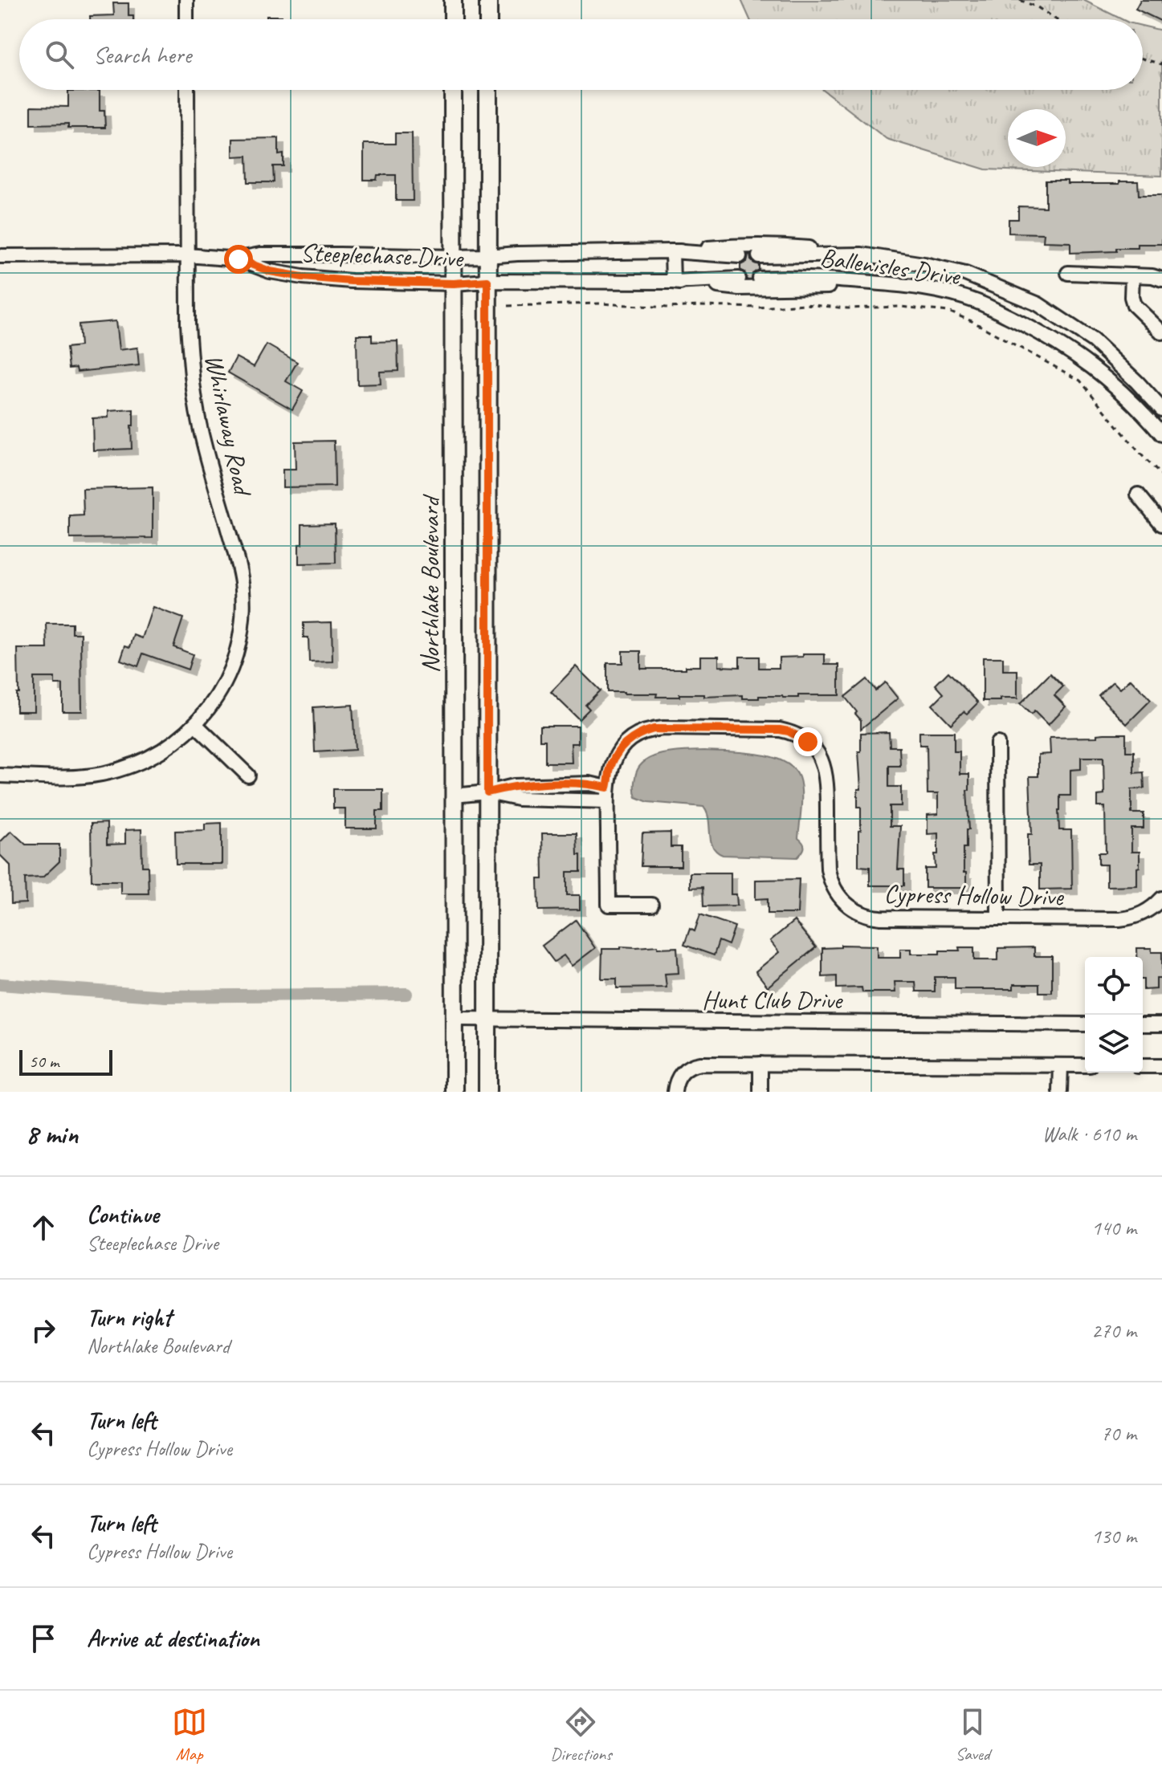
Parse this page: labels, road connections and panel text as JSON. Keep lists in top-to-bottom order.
{
  "streets": {
    "main road": ["Northlake Boulevard"],
    "street": [
      "Steeplechase Drive",
      "Ballenisles Drive",
      "Whirlaway Road",
      "Cypress Hollow Drive",
      "Hunt Club Drive"
    ]
  },
  "crossings": [
    ["Steeplechase Drive", "Whirlaway Road"],
    ["Steeplechase Drive", "Northlake Boulevard"],
    ["Northlake Boulevard", "Hunt Club Drive"]
  ],
  "scale_bar": "50 m",
  "north": "right",
  "page": {
    "search": "Search here",
    "scale": "50 m",
    "heading": ["8 min", "Walk · 610 m"],
    "list": [
      ["Continue", "Steeplechase Drive", "140 m"],
      ["Turn right", "Northlake Boulevard", "270 m"],
      ["Turn left", "Cypress Hollow Drive", "70 m"],
      ["Turn left", "Cypress Hollow Drive", "130 m"],
      "Arrive at destination"
    ],
    "nav": ["Map", "Directions", "Saved"]
  }
}
